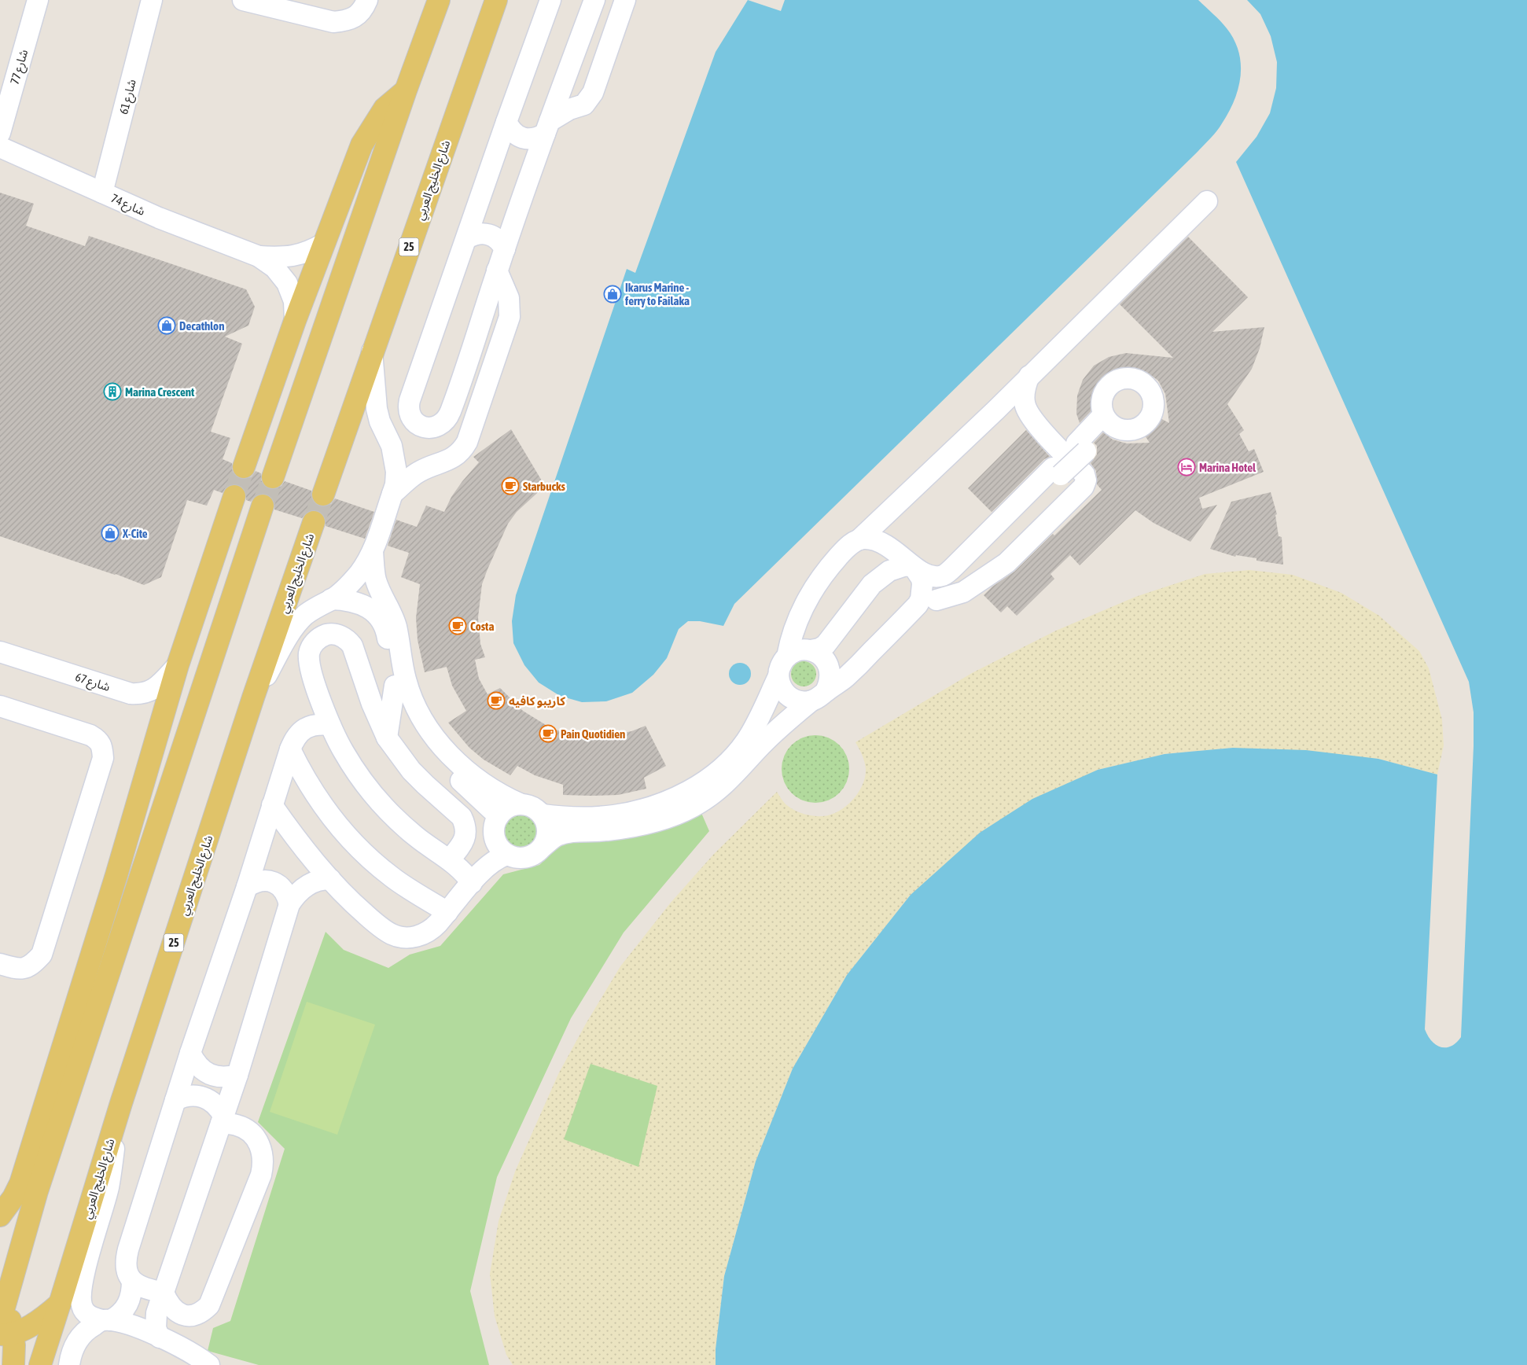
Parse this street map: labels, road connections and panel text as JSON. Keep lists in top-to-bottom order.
{
  "streets": {
    "main road": ["شارع الخليج العربي", "25"],
    "street": [
      "شارع 77",
      "شارع 61",
      "شارع 74",
      "شارع 67"
    ]
  },
  "crossings": [
    ["شارع 61", "شارع 74"]
  ],
  "places": {
    "shop": ["Ikarus Marine - ferry to Failaka", "Decathlon", "X-Cite"],
    "building": ["Marina Crescent"],
    "hotel": ["Marina Hotel"],
    "cafe": [
      "Starbucks",
      "Costa",
      "كاريبو كافيه",
      "Pain Quotidien"
    ]
  }
}
